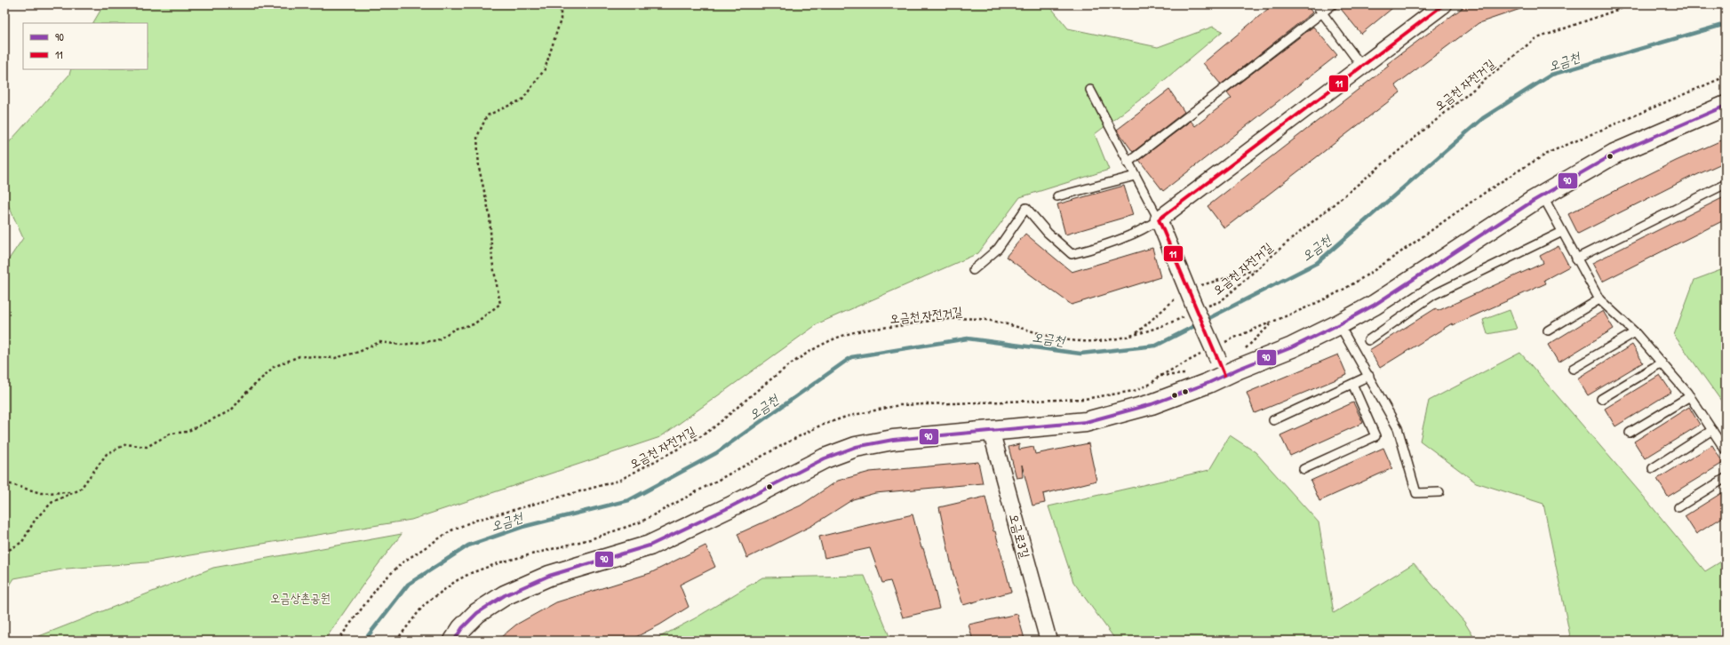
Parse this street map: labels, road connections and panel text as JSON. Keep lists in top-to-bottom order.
{
  "streets": {
    "street": ["오금로3길"],
    "path": ["오금천 자전거길"]
  },
  "water": ["오금천"],
  "parks": ["오금상촌공원"],
  "lines": ["transit line 11", "transit line 90"],
  "legend": ["90", "11"]
}
